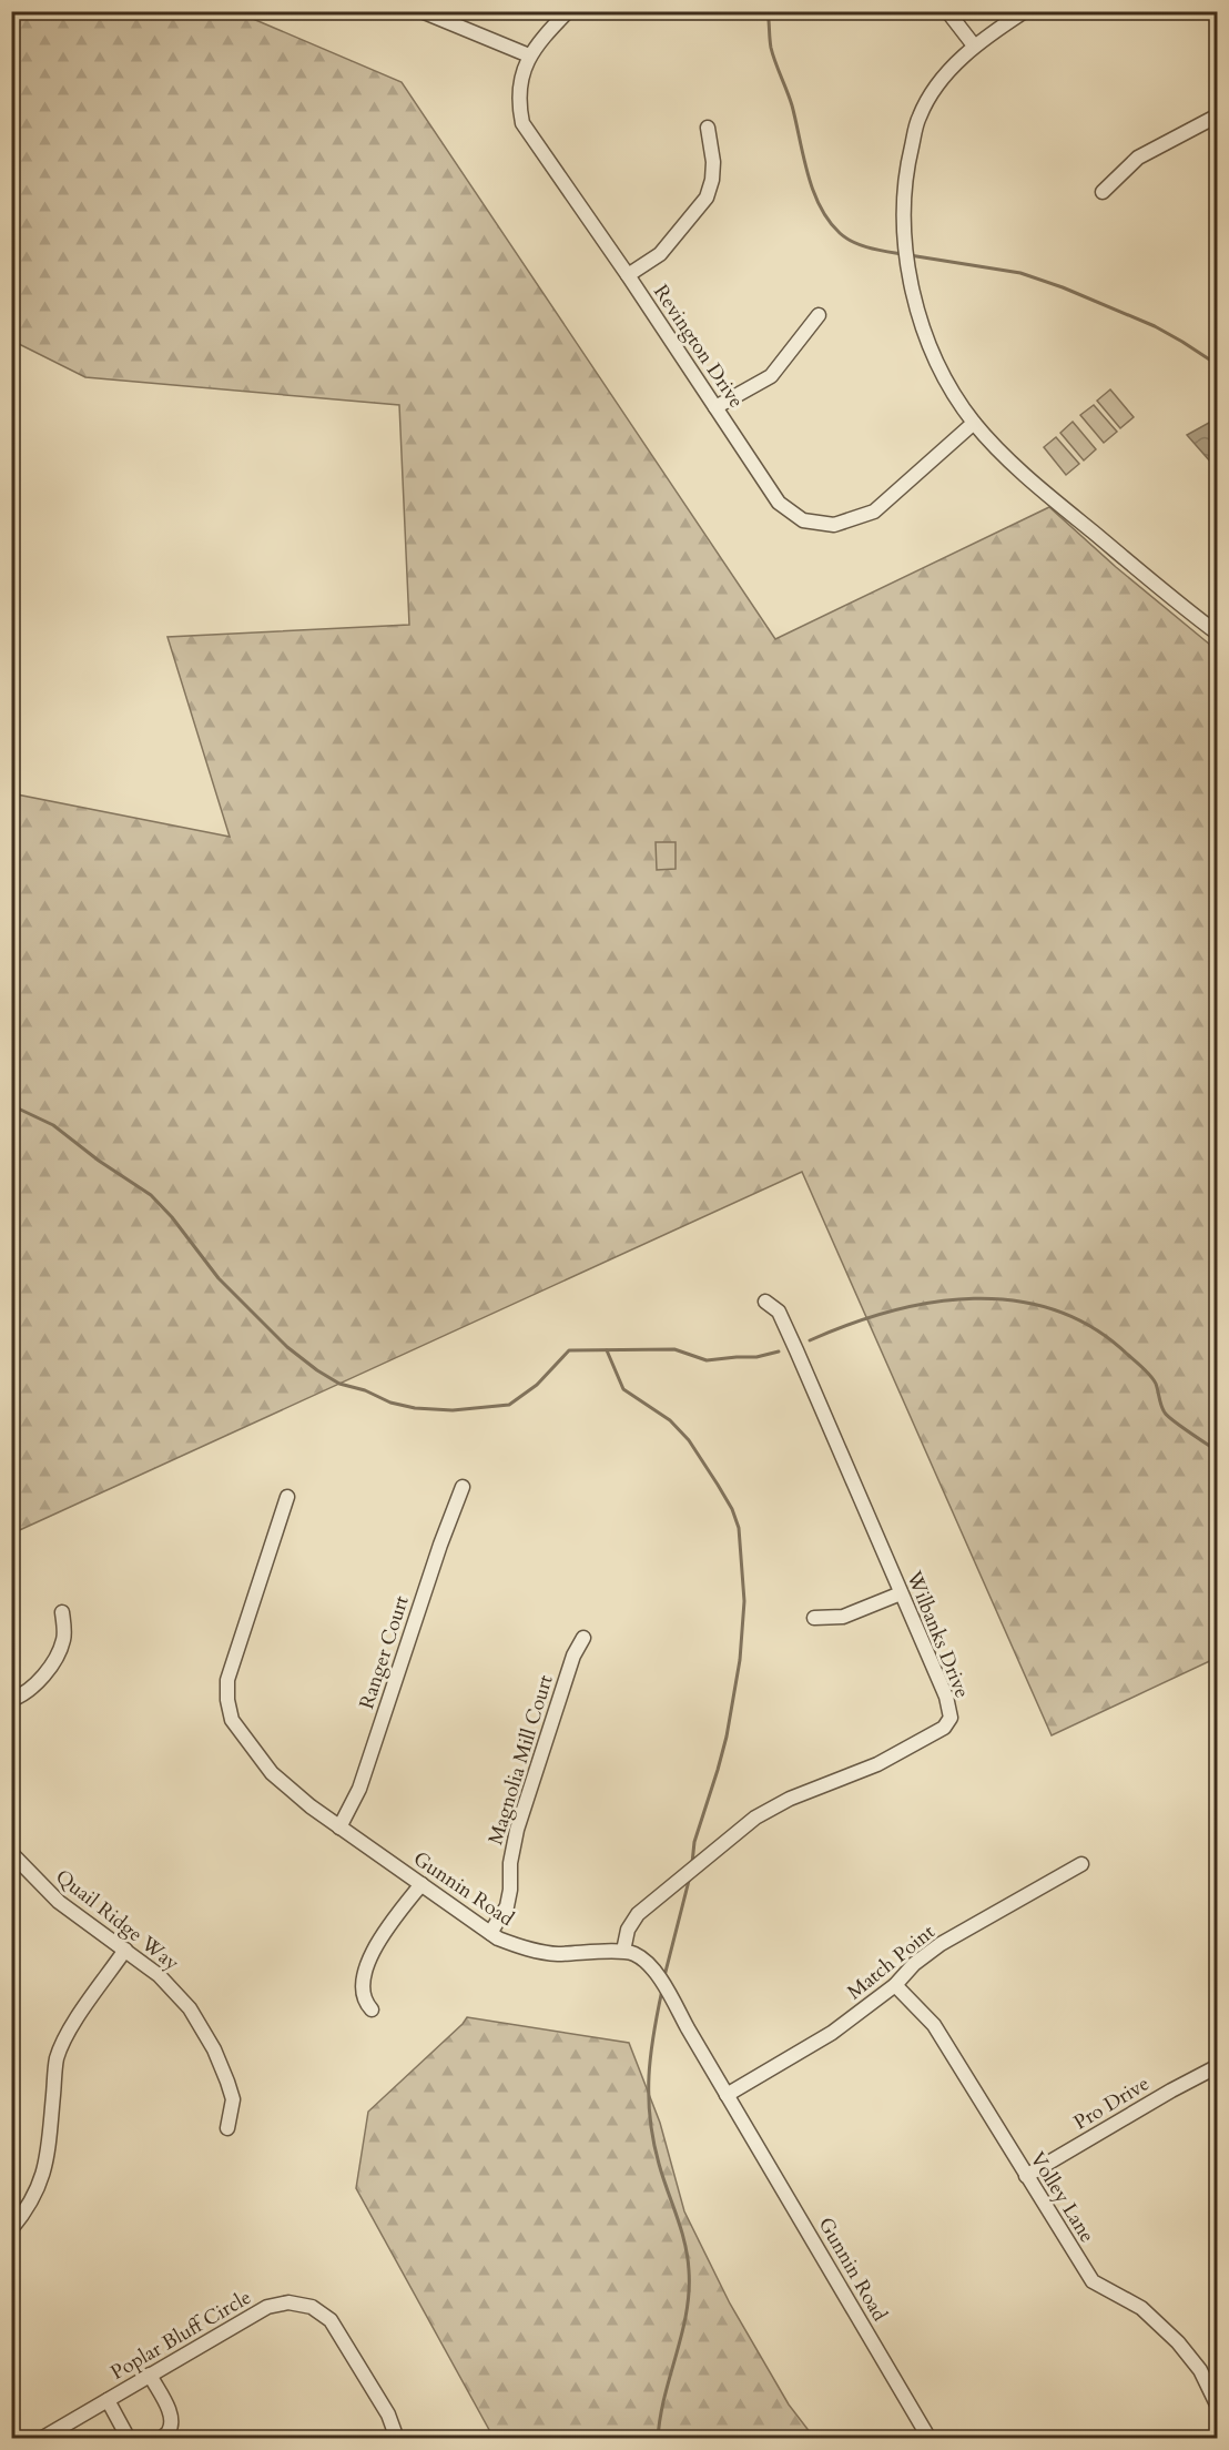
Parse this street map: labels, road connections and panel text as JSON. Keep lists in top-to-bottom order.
{
  "streets": {
    "street": [
      "Revington Drive",
      "Wilbanks Drive",
      "Ranger Court",
      "Magnolia Mill Court",
      "Gunnin Road",
      "Quail Ridge Way",
      "Match Point",
      "Pro Drive",
      "Volley Lane",
      "Poplar Bluff Circle"
    ]
  },
  "crossings": [
    ["Wilbanks Drive", "Gunnin Road"],
    ["Ranger Court", "Gunnin Road"],
    ["Magnolia Mill Court", "Gunnin Road"],
    ["Gunnin Road", "Match Point"],
    ["Match Point", "Volley Lane"],
    ["Pro Drive", "Volley Lane"]
  ]
}
